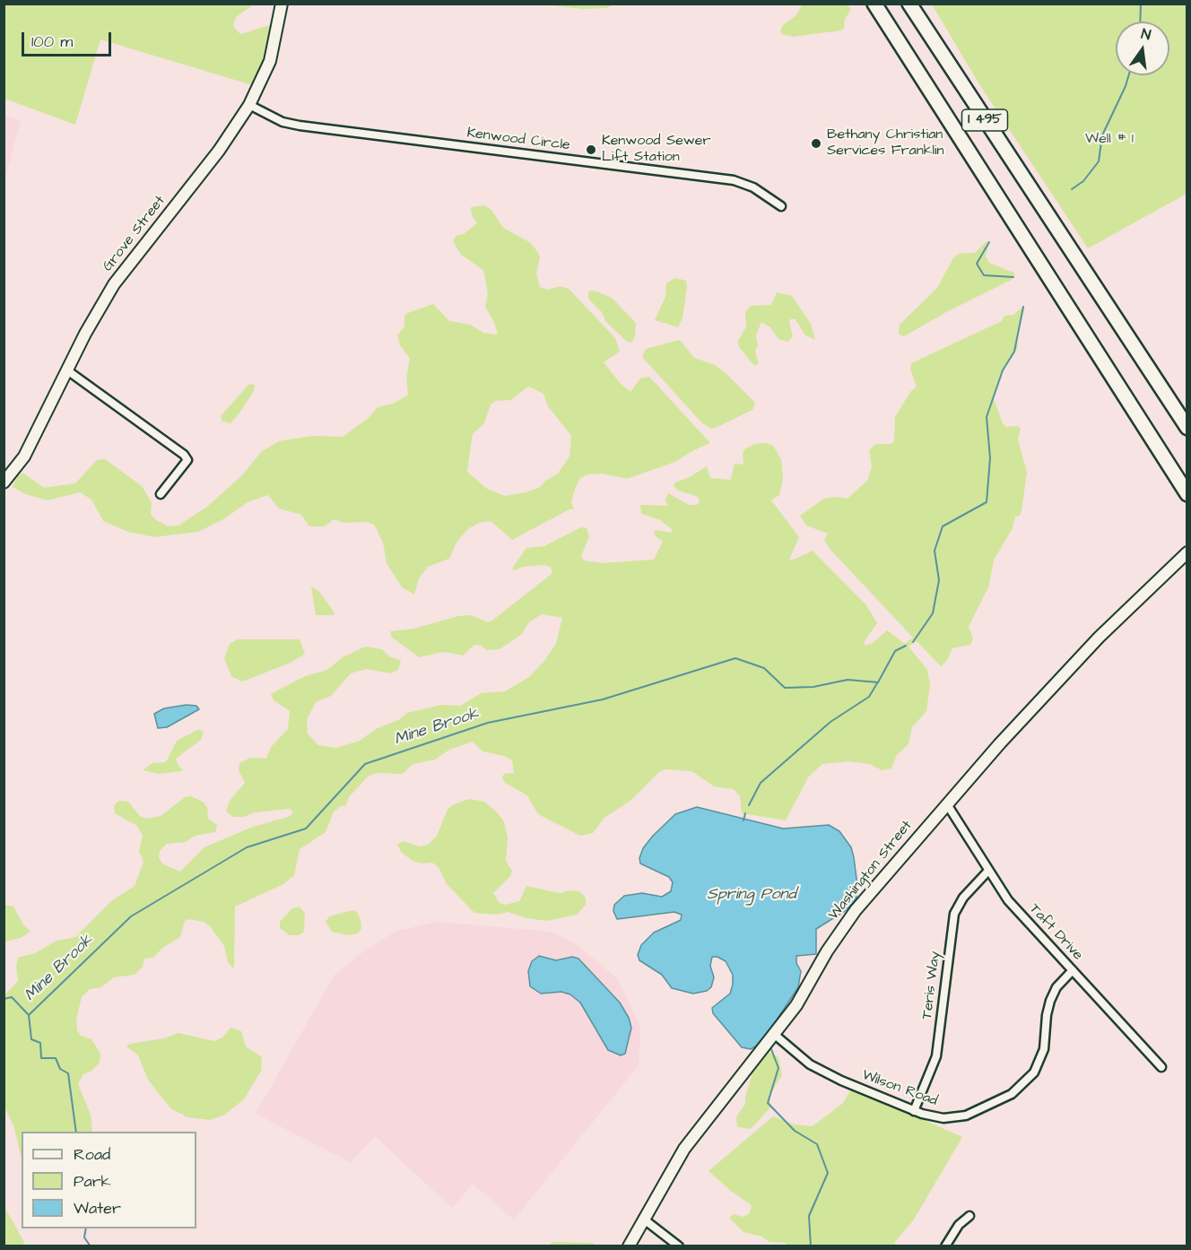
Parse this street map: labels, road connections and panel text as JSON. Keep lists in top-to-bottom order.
{
  "streets": {
    "highway": ["I 495"],
    "main road": ["Grove Street", "Washington Street"],
    "street": [
      "Kenwood Circle",
      "Taft Drive",
      "Teris Way",
      "Wilson Road"
    ]
  },
  "crossings": [
    ["Kenwood Circle", "Grove Street"],
    ["Washington Street", "Taft Drive"],
    ["Washington Street", "Wilson Road"],
    ["Taft Drive", "Teris Way"],
    ["Taft Drive", "Wilson Road"],
    ["Teris Way", "Wilson Road"]
  ],
  "water": ["Mine Brook", "Spring Pond"],
  "parks": ["Well # 1"],
  "places": ["Bethany Christian Services Franklin", "Kenwood Sewer Lift Station"],
  "legend": ["Road", "Park", "Water"],
  "scale_bar": "100 m",
  "north": "top"
}
